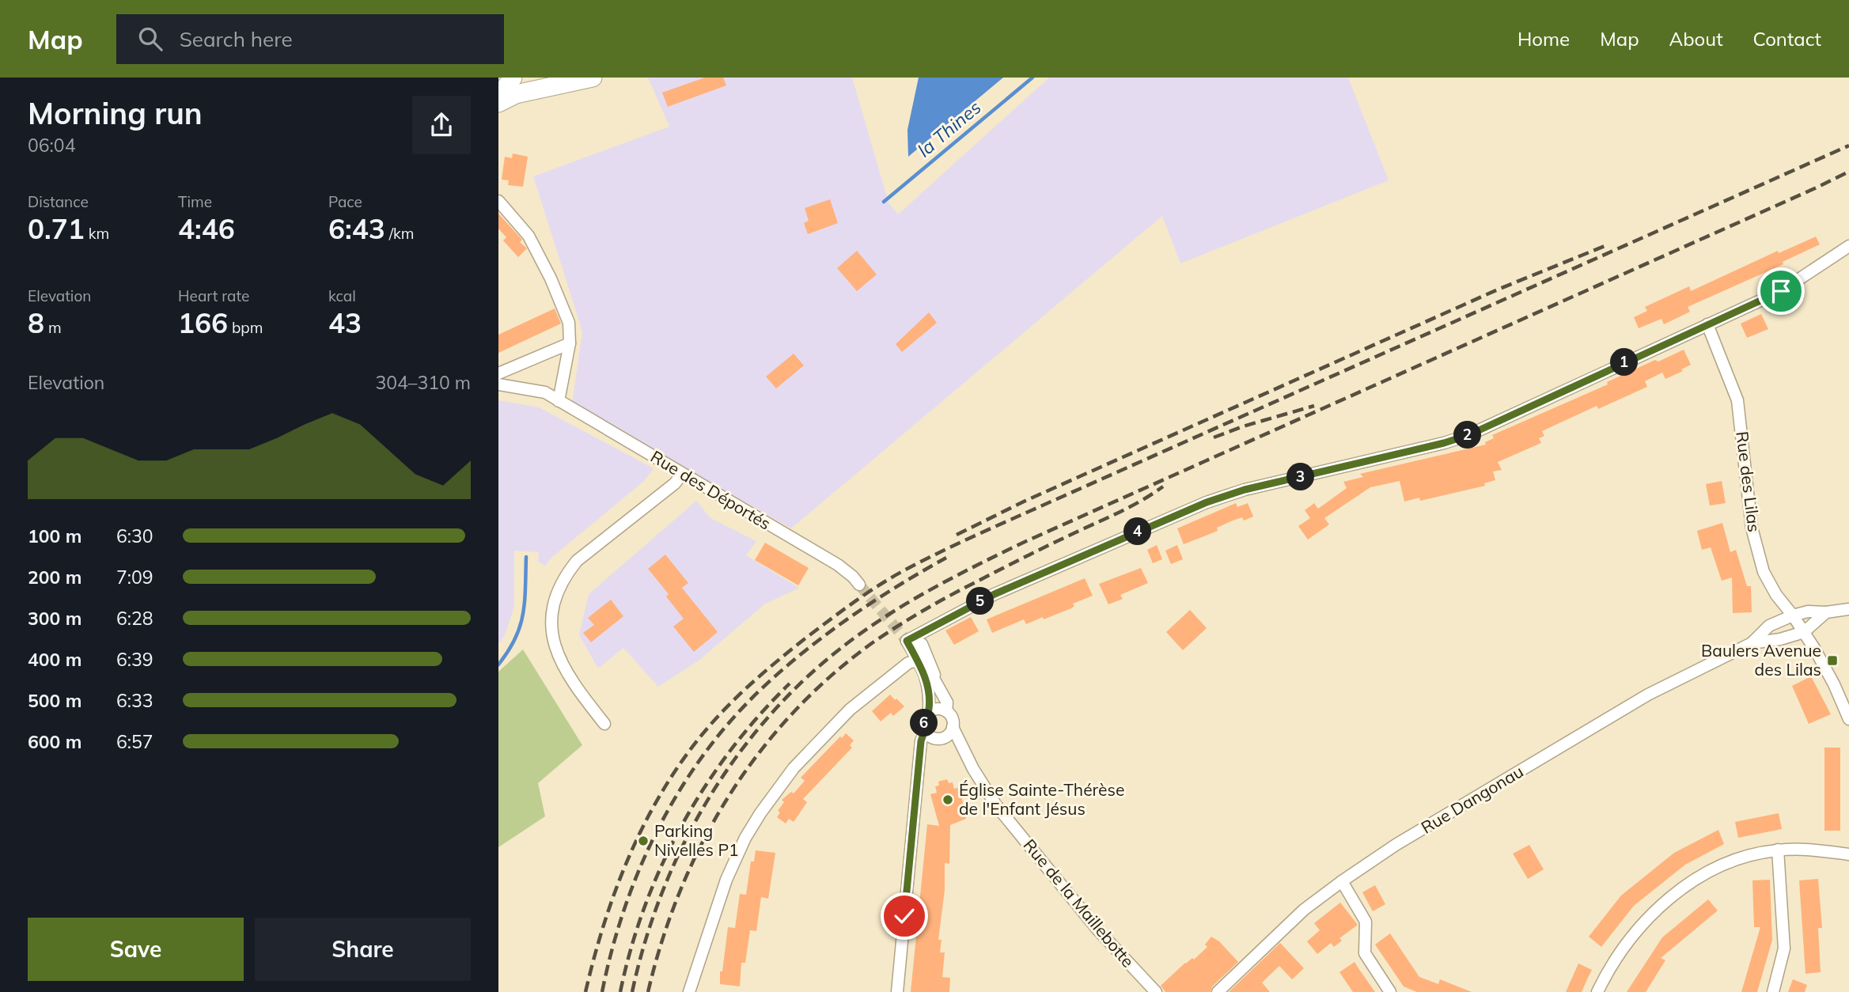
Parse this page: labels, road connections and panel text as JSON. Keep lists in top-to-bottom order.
{
  "streets": {
    "street": [
      "Rue des Lilas",
      "Rue des Déportés",
      "Rue Dangonau",
      "Rue de la Maillebotte"
    ]
  },
  "crossings": [
    ["Rue des Lilas", "Rue Dangonau"]
  ],
  "water": ["la Thines"],
  "places": {
    "transit": ["Baulers Avenue des Lilas"],
    "other": ["Église Sainte-Thérèse de l'Enfant Jésus", "Parking Nivelles P1"]
  },
  "page": {
    "header": "Map",
    "search": "Search here",
    "nav": [
      "Home",
      "Map",
      "About",
      "Contact"
    ],
    "heading": ["Morning run", "06:04"],
    "stats": [
      ["Distance", "0.71 km"],
      ["Time", "4:46"],
      ["Pace", "6:43 /km"],
      ["Elevation", "8 m"],
      ["Heart rate", "166 bpm"],
      ["kcal", "43"]
    ],
    "pins": [
      "1",
      "2",
      "3",
      "4",
      "5",
      "6"
    ],
    "chart": ["Elevation", "304–310 m"],
    "list": [
      {
        "name": "100 m",
        "note": "6:30"
      },
      {
        "name": "200 m",
        "note": "7:09"
      },
      {
        "name": "300 m",
        "note": "6:28"
      },
      {
        "name": "400 m",
        "note": "6:39"
      },
      {
        "name": "500 m",
        "note": "6:33"
      },
      {
        "name": "600 m",
        "note": "6:57"
      }
    ],
    "buttons": ["Save", "Share"]
  }
}
